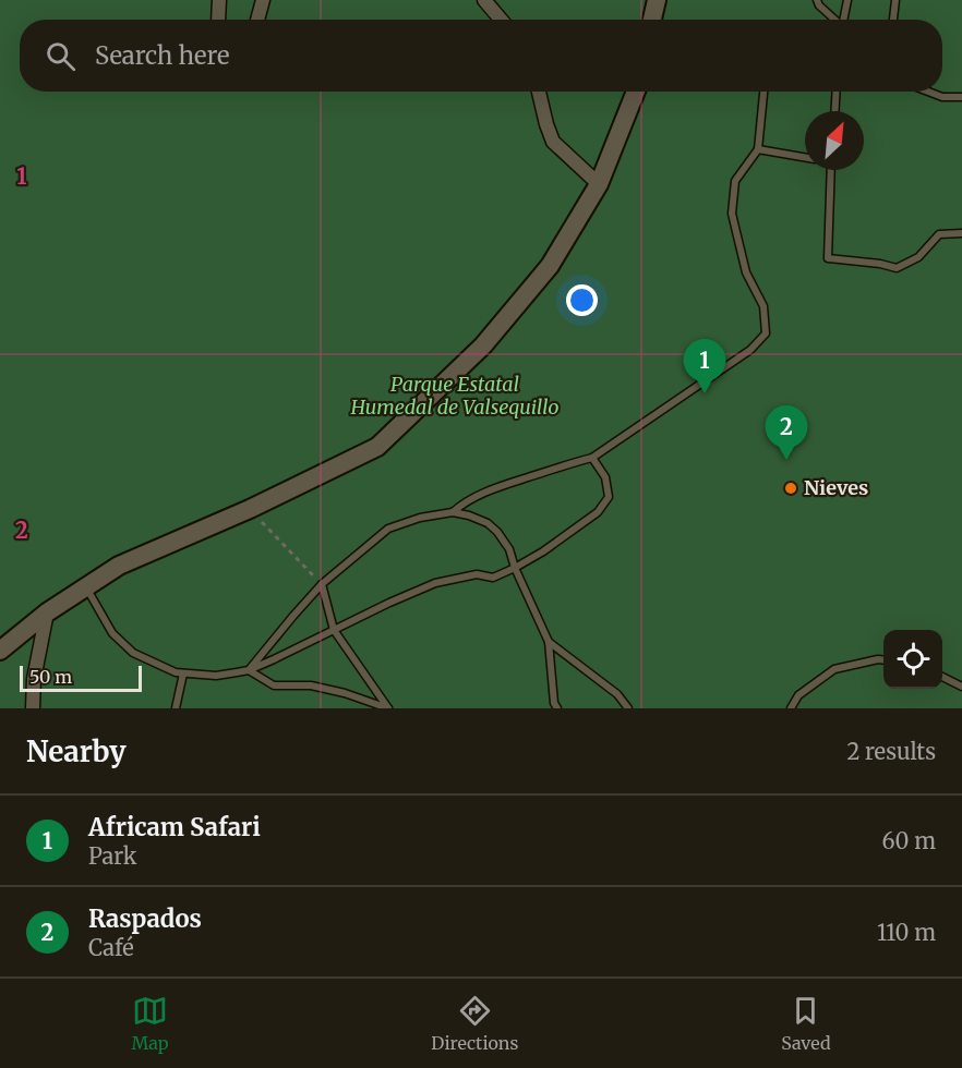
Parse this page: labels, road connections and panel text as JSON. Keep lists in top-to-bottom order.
{
  "parks": ["Parque Estatal Humedal de Valsequillo"],
  "places": ["Nieves"],
  "scale_bar": "50 m",
  "north": "top right",
  "page": {
    "search": "Search here",
    "pins": ["1", "2"],
    "scale": "50 m",
    "heading": ["Nearby", "2 results"],
    "list": [
      {
        "mark": "1",
        "name": "Africam Safari",
        "note": "Park",
        "value": "60 m"
      },
      {
        "mark": "2",
        "name": "Raspados",
        "note": "Café",
        "value": "110 m"
      }
    ],
    "nav": ["Map", "Directions", "Saved"]
  },
  "grid": {
    "rows": ["1", "2"]
  }
}
